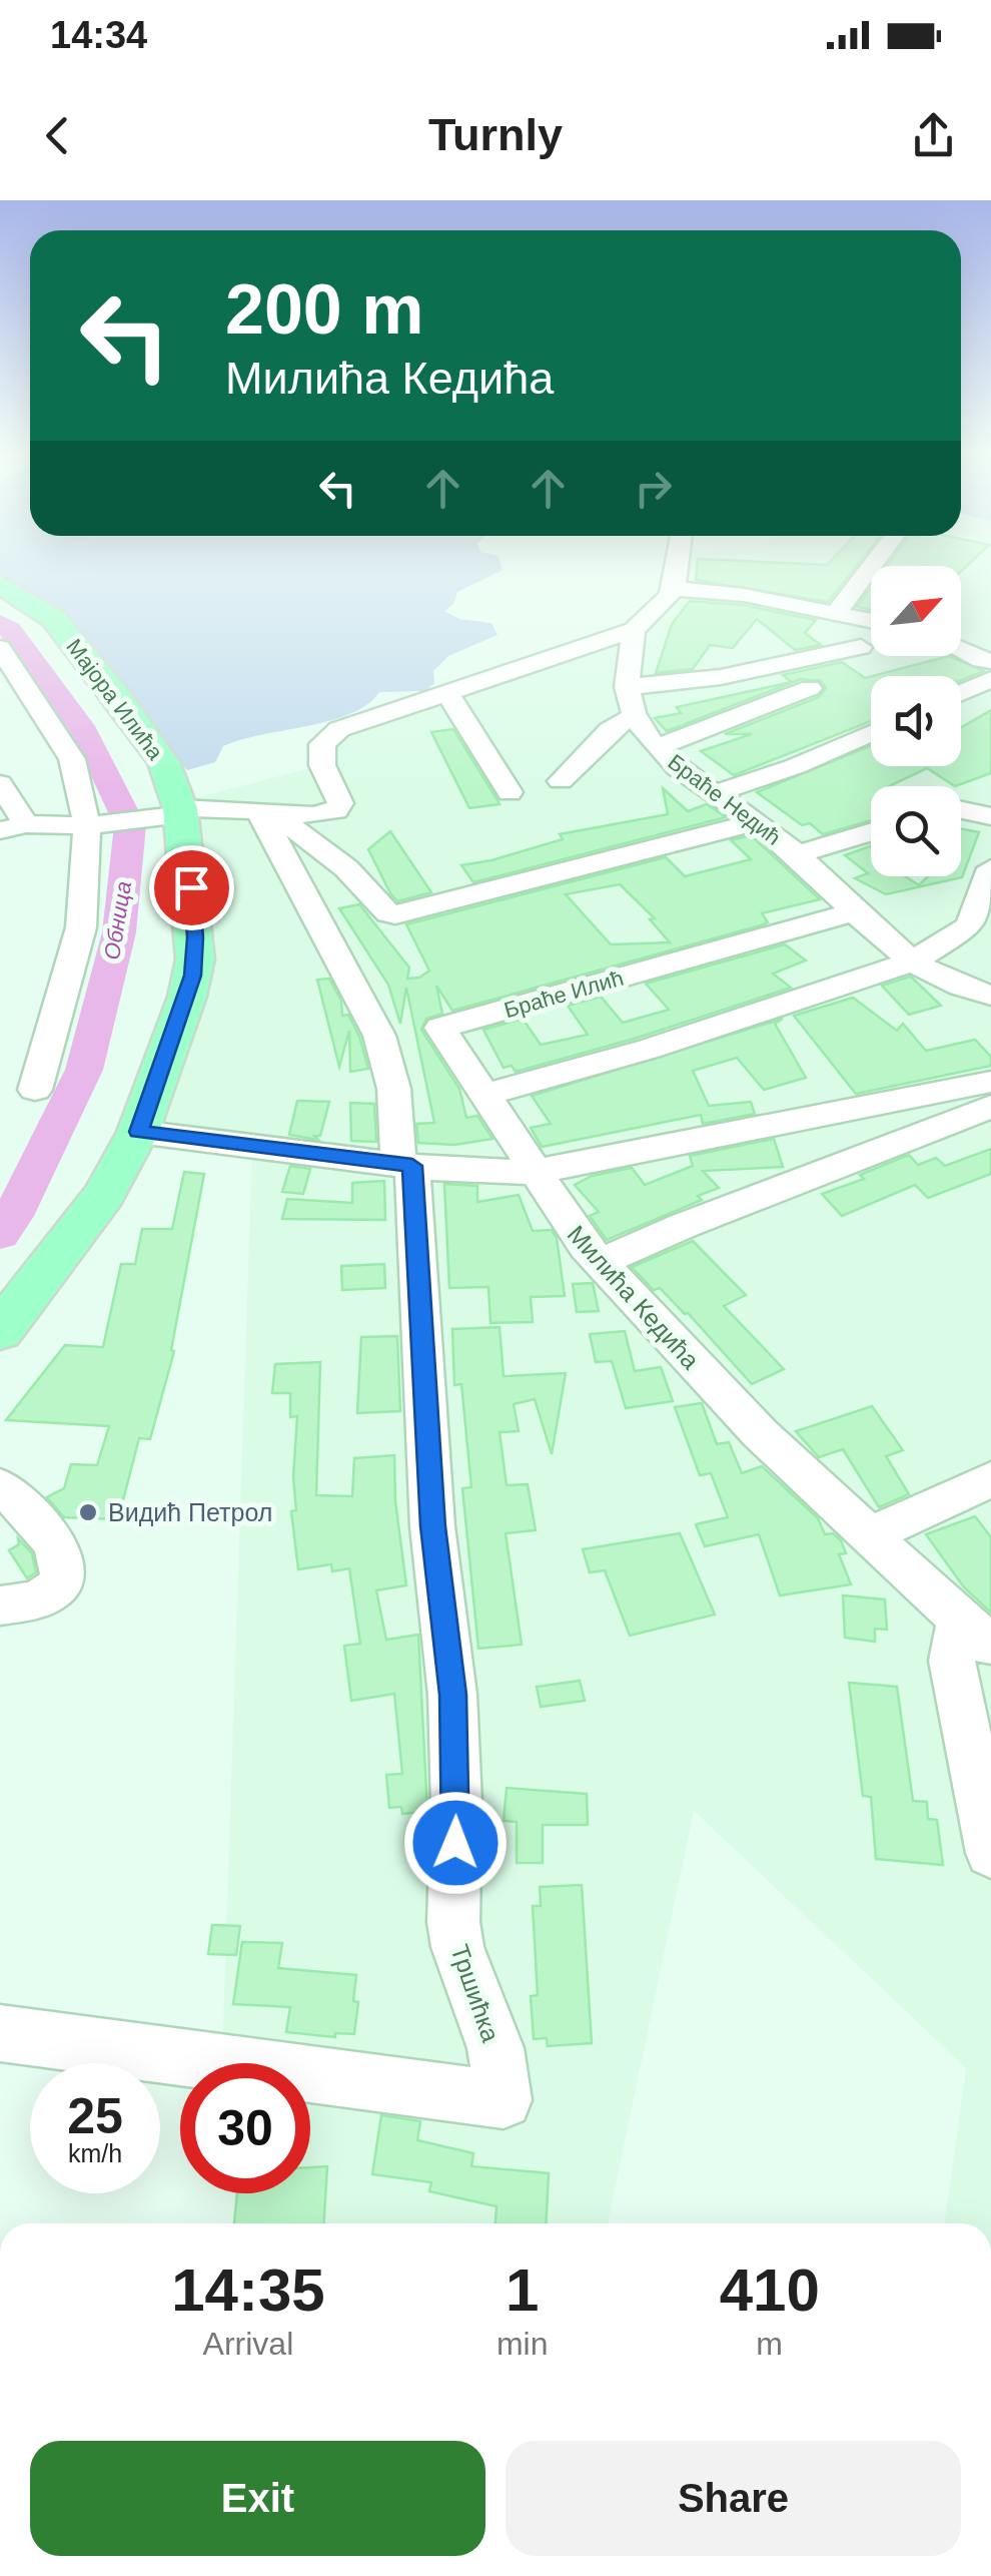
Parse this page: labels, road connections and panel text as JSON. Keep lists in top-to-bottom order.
{
  "streets": {
    "main road": ["Мајора Илића"],
    "street": [
      "Браће Недић",
      "Браће Илић",
      "Милића Кедића",
      "Тршићка"
    ]
  },
  "crossings": [
    ["Браће Недић", "Браће Илић"],
    ["Браће Илић", "Милића Кедића"]
  ],
  "water": ["Обница"],
  "places": ["Видић Петрол"],
  "north": "top right",
  "page": {
    "status": "14:34",
    "header": "Turnly",
    "turn": ["200 m", "Милића Кедића"],
    "speed": "25 km/h",
    "limit": "30",
    "eta": [
      "14:35",
      "Arrival",
      "1",
      "min",
      "410",
      "m"
    ],
    "buttons": ["Exit", "Share"]
  }
}
